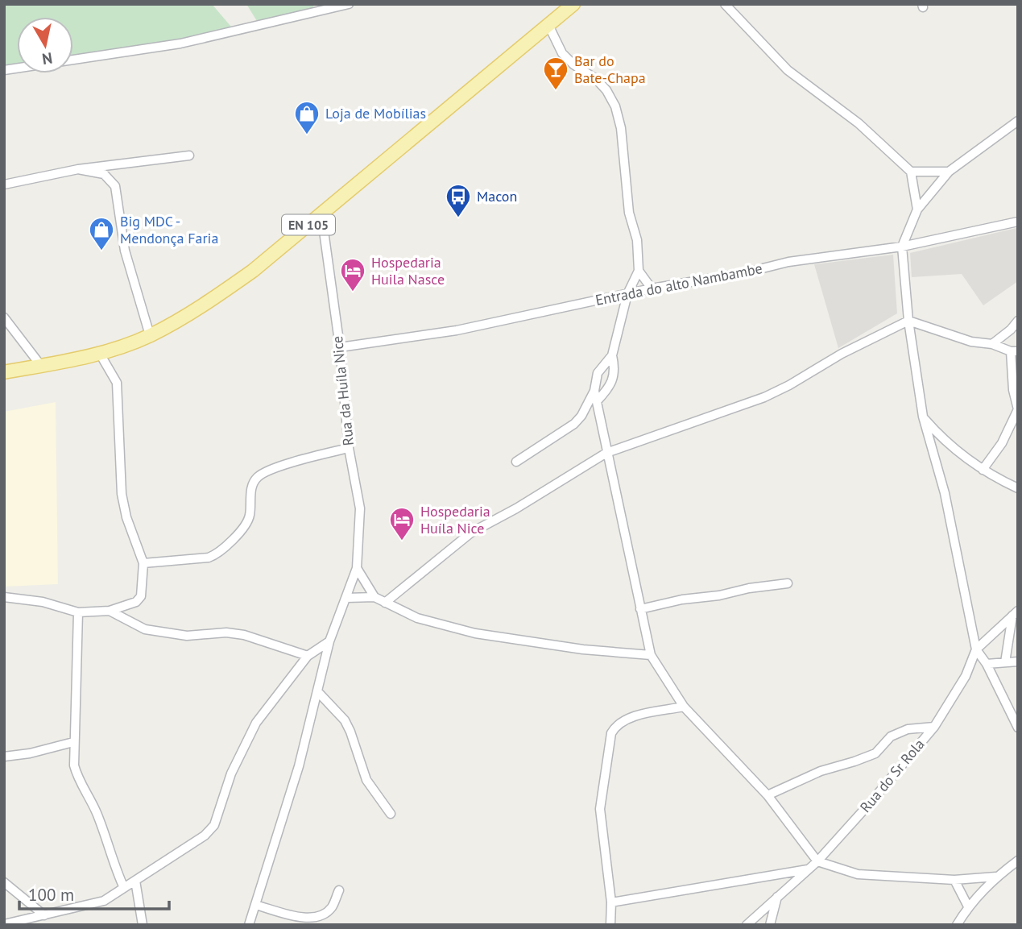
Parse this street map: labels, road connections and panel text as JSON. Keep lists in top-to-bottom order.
{
  "streets": {
    "main road": ["EN 105"],
    "street": ["Entrada do alto Nambambe", "Rua da Huíla Nice", "Rua do Sr Rola"]
  },
  "crossings": [
    ["EN 105", "Rua da Huíla Nice"],
    ["Entrada do alto Nambambe", "Rua da Huíla Nice"]
  ],
  "places": {
    "bar": ["Bar do Bate-Chapa"],
    "shop": ["Loja de Mobílias", "Big MDC - Mendonça Faria"],
    "bus stop": ["Macon"],
    "hotel": ["Hospedaria Huila Nasce", "Hospedaria Huíla Nice"]
  },
  "scale_bar": "100 m",
  "north": "bottom"
}
